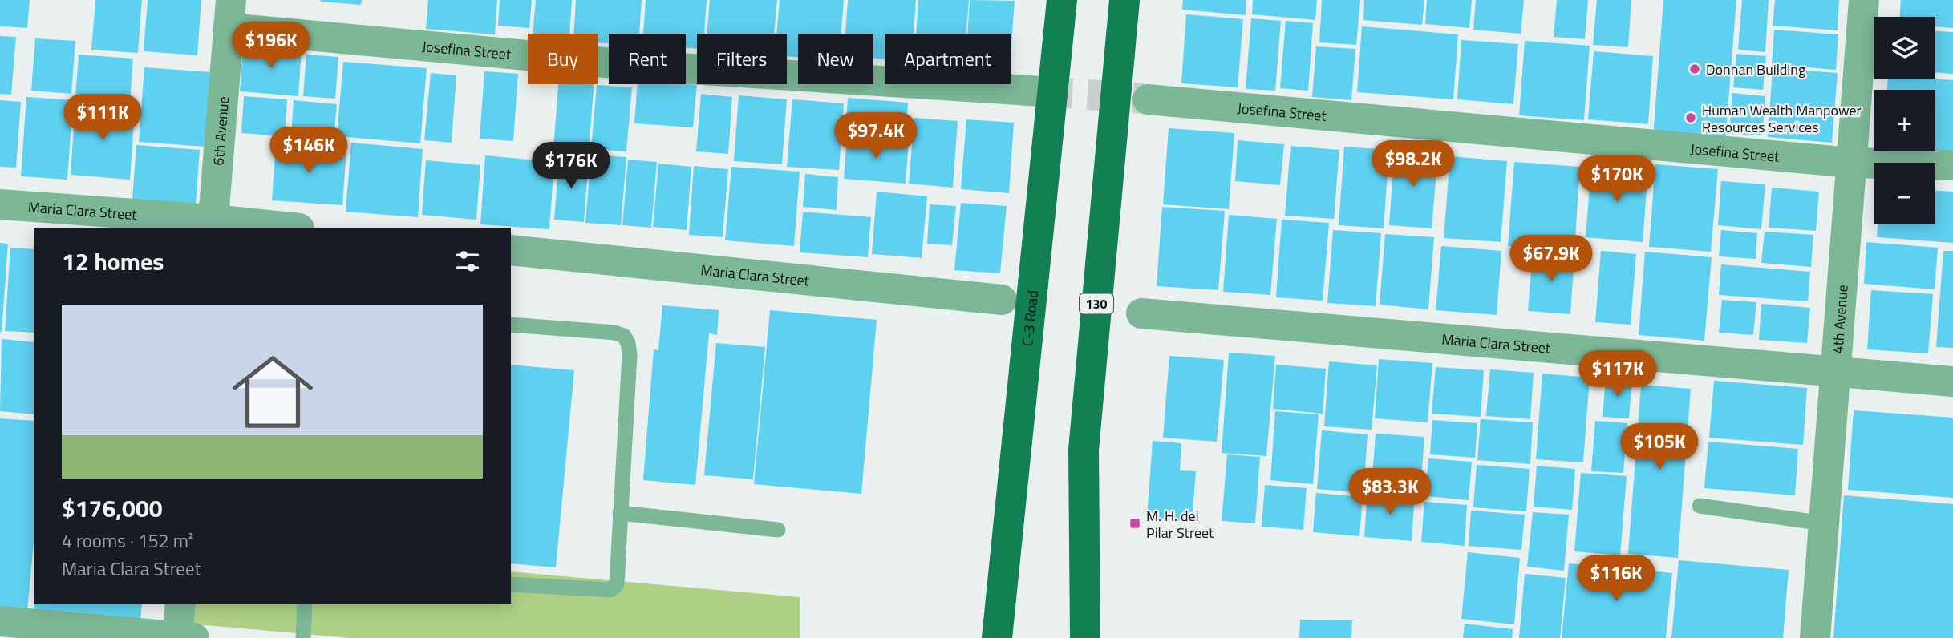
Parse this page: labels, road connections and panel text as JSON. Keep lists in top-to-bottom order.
{
  "streets": {
    "main road": ["130", "C-3 Road"],
    "street": [
      "Josefina Street",
      "6th Avenue",
      "Maria Clara Street",
      "4th Avenue"
    ]
  },
  "crossings": [
    ["Josefina Street", "6th Avenue"],
    ["Josefina Street", "4th Avenue"],
    ["6th Avenue", "Maria Clara Street"],
    ["Maria Clara Street", "4th Avenue"]
  ],
  "places": {
    "other": ["Donnan Building", "Human Wealth Manpower Resources Services"],
    "transit": ["M. H. del Pilar Street"]
  },
  "page": {
    "map_buttons": ["+", "−"],
    "price": [
      "$196K",
      "$111K",
      "$97.4K",
      "$146K",
      "$98.2K",
      "$176K",
      "$170K",
      "$67.9K",
      "$117K",
      "$105K",
      "$83.3K",
      "$116K"
    ],
    "chip": [
      "Buy",
      "Rent",
      "Filters",
      "New",
      "Apartment"
    ],
    "heading": "12 homes",
    "list": [
      {
        "name": "$176,000",
        "note": "4 rooms · 152 m² · Maria Clara Street"
      }
    ]
  }
}
